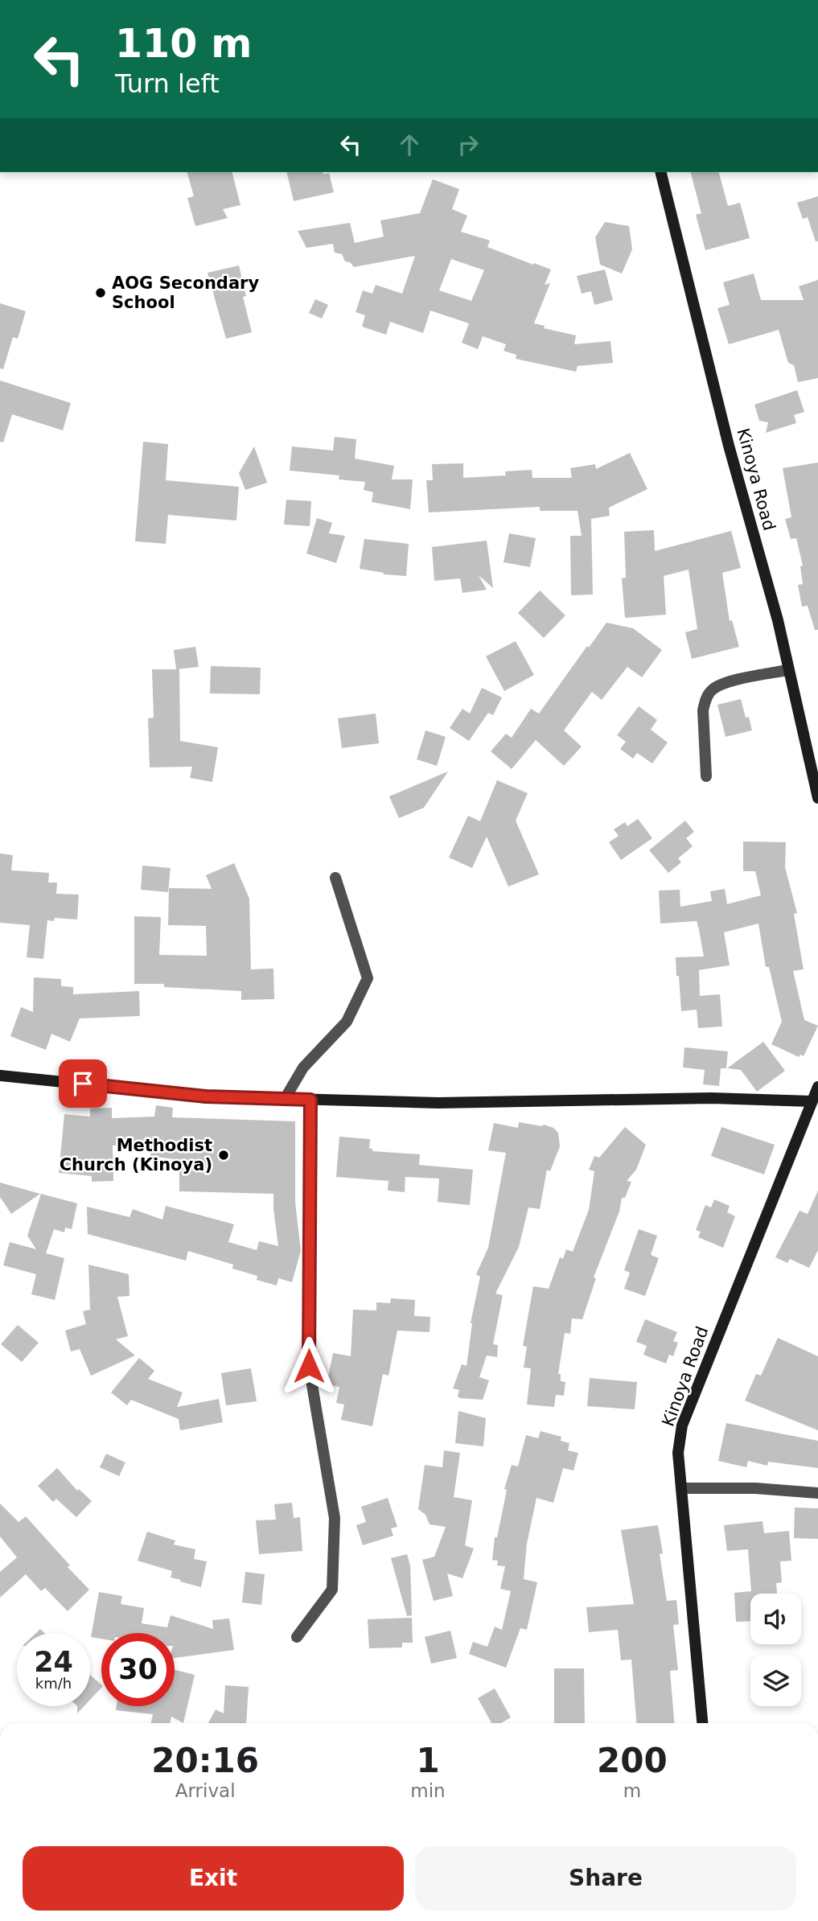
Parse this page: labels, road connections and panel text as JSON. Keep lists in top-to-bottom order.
{
  "streets": {
    "main road": ["Kinoya Road"]
  },
  "places": ["AOG Secondary School", "Methodist Church (Kinoya)"],
  "page": {
    "turn": ["110 m", "Turn left"],
    "speed": "24 km/h",
    "limit": "30",
    "eta": [
      "20:16",
      "Arrival",
      "1",
      "min",
      "200",
      "m"
    ],
    "buttons": ["Exit", "Share"]
  }
}
